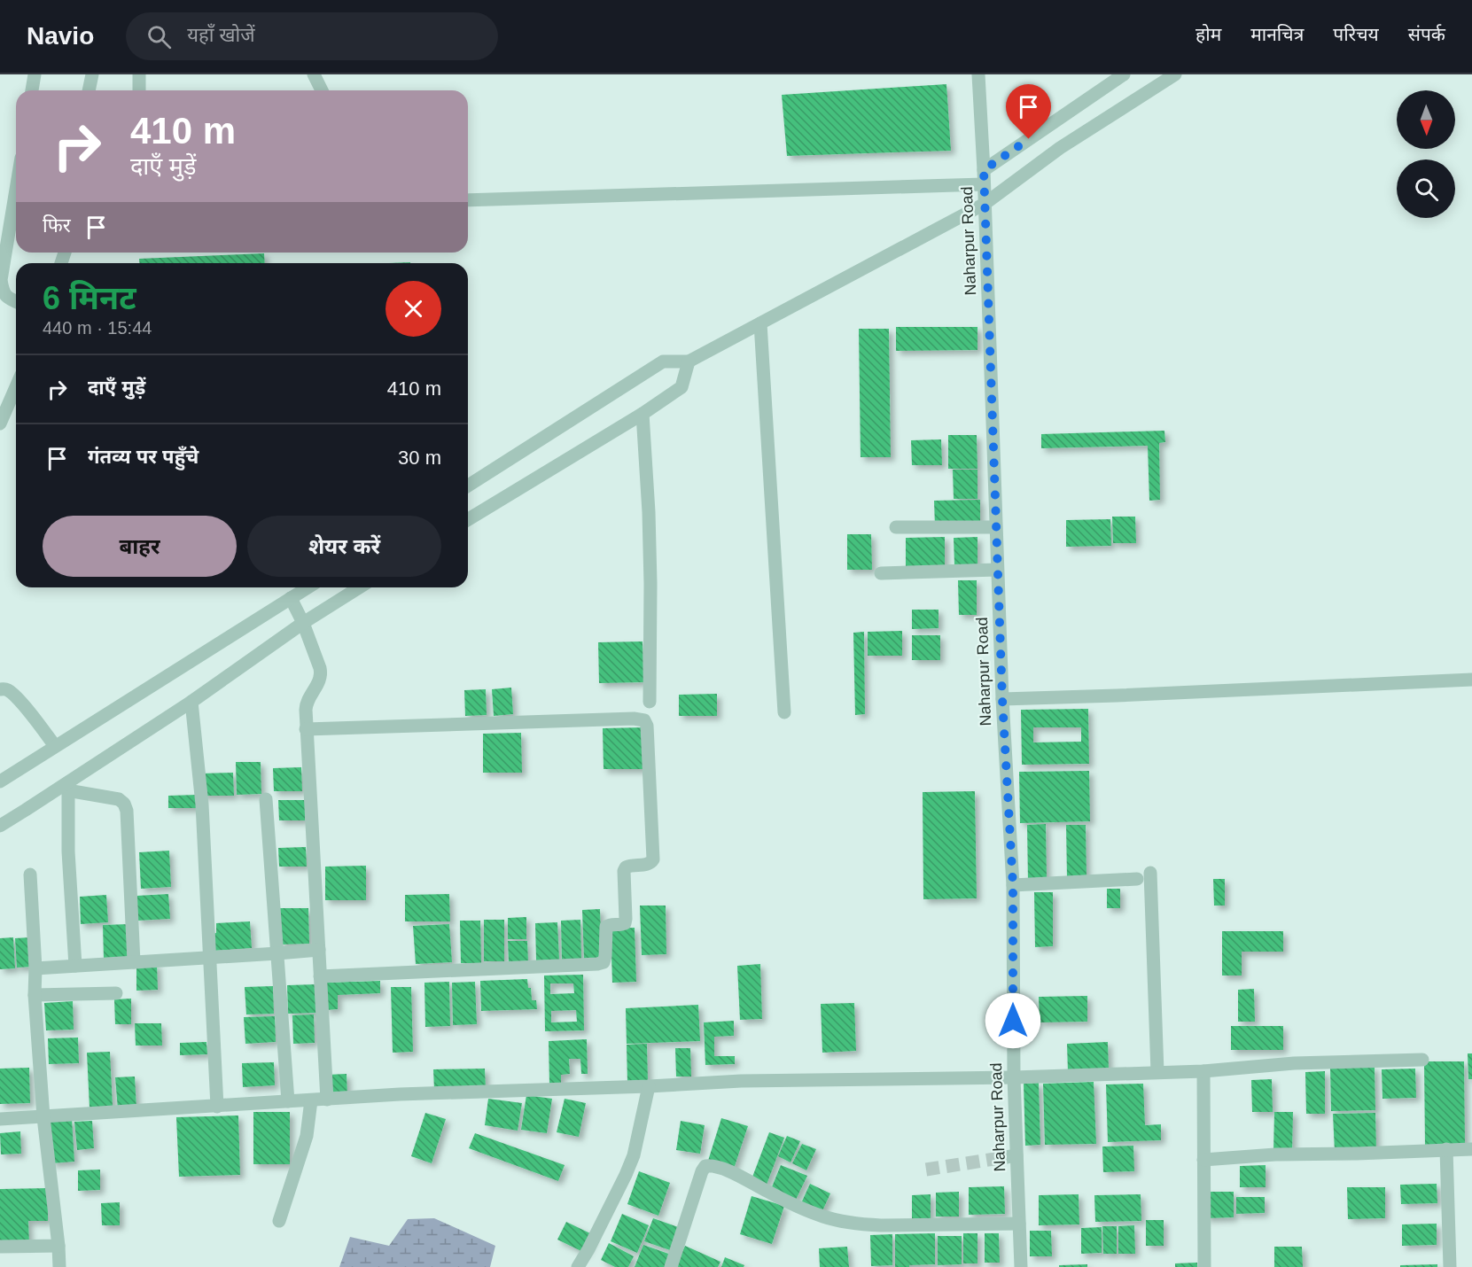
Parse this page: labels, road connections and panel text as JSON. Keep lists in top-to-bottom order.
{
  "streets": {
    "street": ["Naharpur Road"]
  },
  "north": "bottom",
  "page": {
    "header": "Navio",
    "search": "यहाँ खोजें",
    "nav": [
      "होम",
      "मानचित्र",
      "परिचय",
      "संपर्क"
    ],
    "turn": ["410 m", "दाएँ मुड़ें"],
    "then": "फिर",
    "heading": ["6 मिनट", "440 m · 15:44"],
    "list": [
      {
        "name": "दाएँ मुड़ें",
        "value": "410 m"
      },
      {
        "name": "गंतव्य पर पहुँचे",
        "value": "30 m"
      }
    ],
    "buttons": ["बाहर", "शेयर करें"]
  }
}
